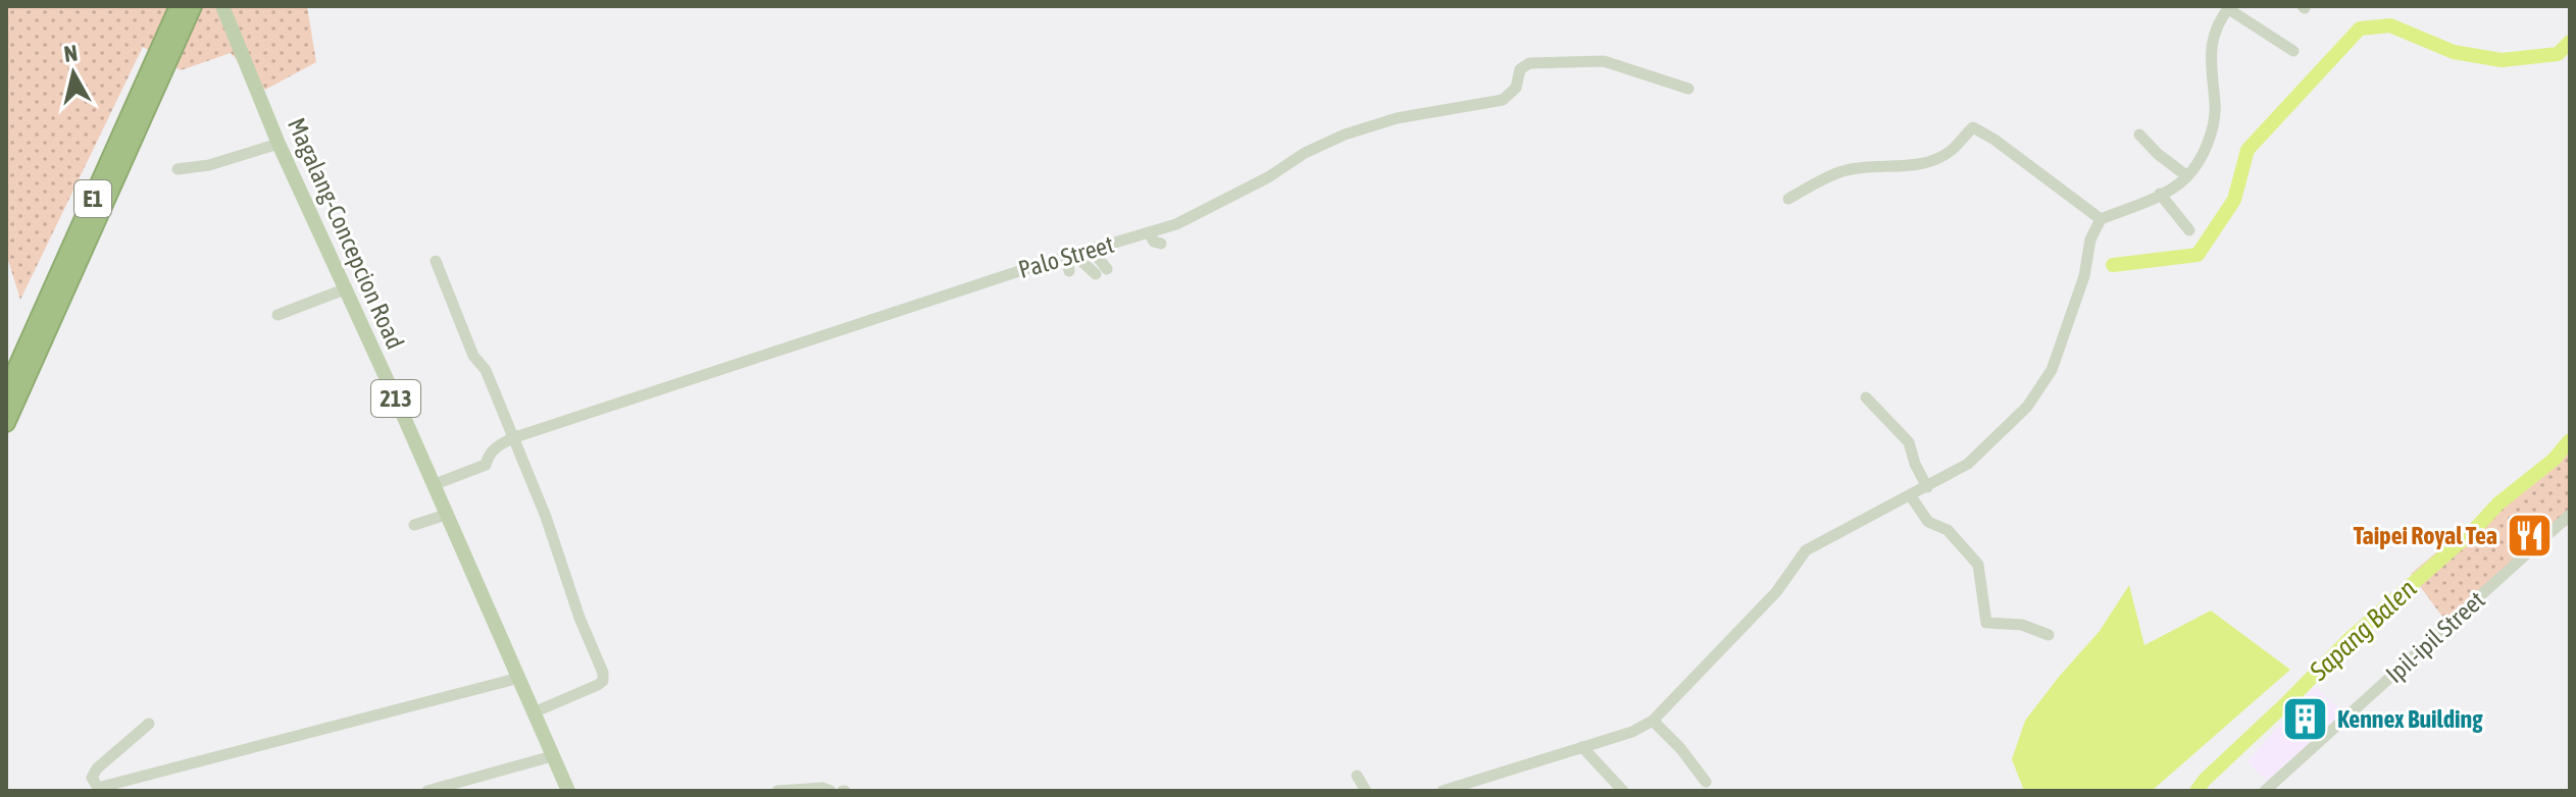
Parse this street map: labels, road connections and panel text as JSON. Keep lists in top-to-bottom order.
{
  "streets": {
    "highway": ["E1"],
    "main road": ["Magalang-Concepcion Road", "213"],
    "street": ["Palo Street", "Ipil-ipil Street"]
  },
  "crossings": [
    ["Magalang-Concepcion Road", "Palo Street"]
  ],
  "water": ["Sapang Balen"],
  "places": {
    "restaurant": ["Taipei Royal Tea"],
    "building": ["Kennex Building"]
  },
  "north": "top"
}
